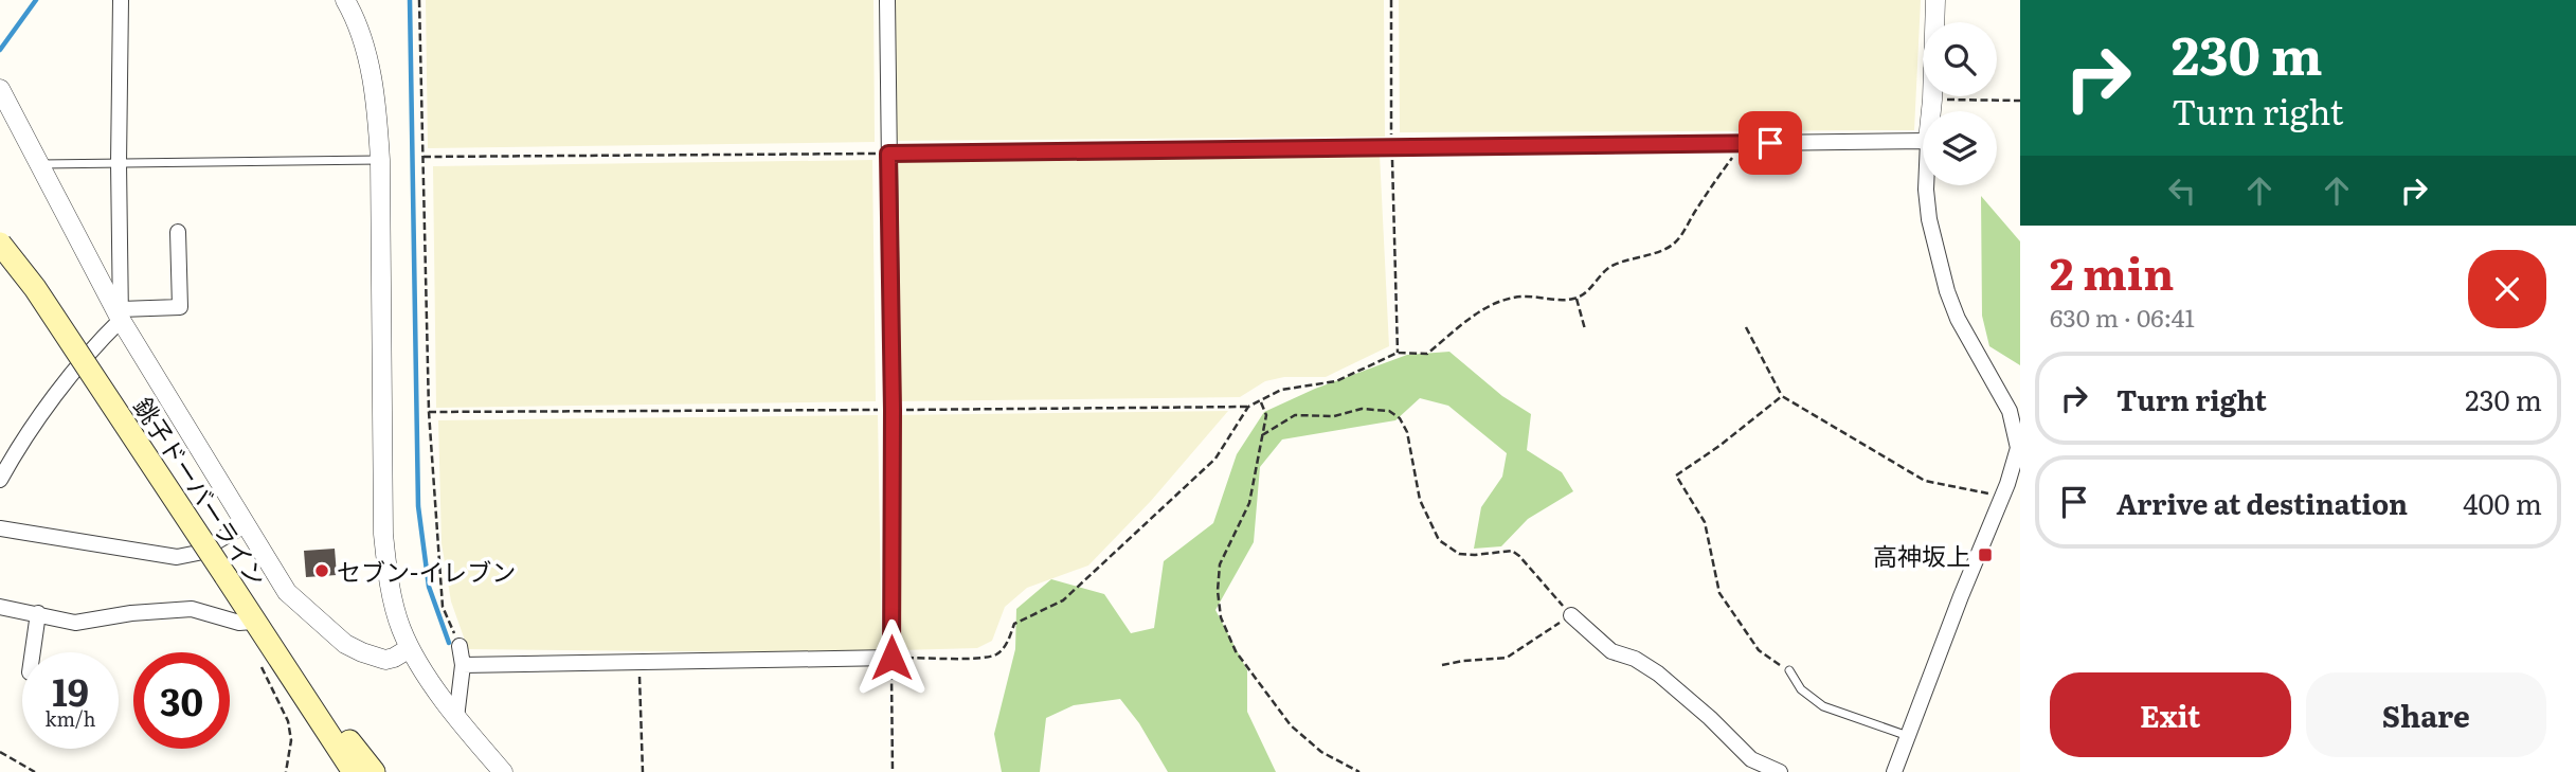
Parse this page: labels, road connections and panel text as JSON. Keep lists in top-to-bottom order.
{
  "streets": {
    "main road": ["銚子ドーバーライン"]
  },
  "places": {
    "transit": ["高神坂上"],
    "other": ["セブン-イレブン"]
  },
  "page": {
    "turn": ["230 m", "Turn right"],
    "heading": ["2 min", "630 m · 06:41"],
    "list": [
      {
        "name": "Turn right",
        "value": "230 m"
      },
      {
        "name": "Arrive at destination",
        "value": "400 m"
      }
    ],
    "speed": "19 km/h",
    "limit": "30",
    "buttons": ["Exit", "Share"]
  }
}
